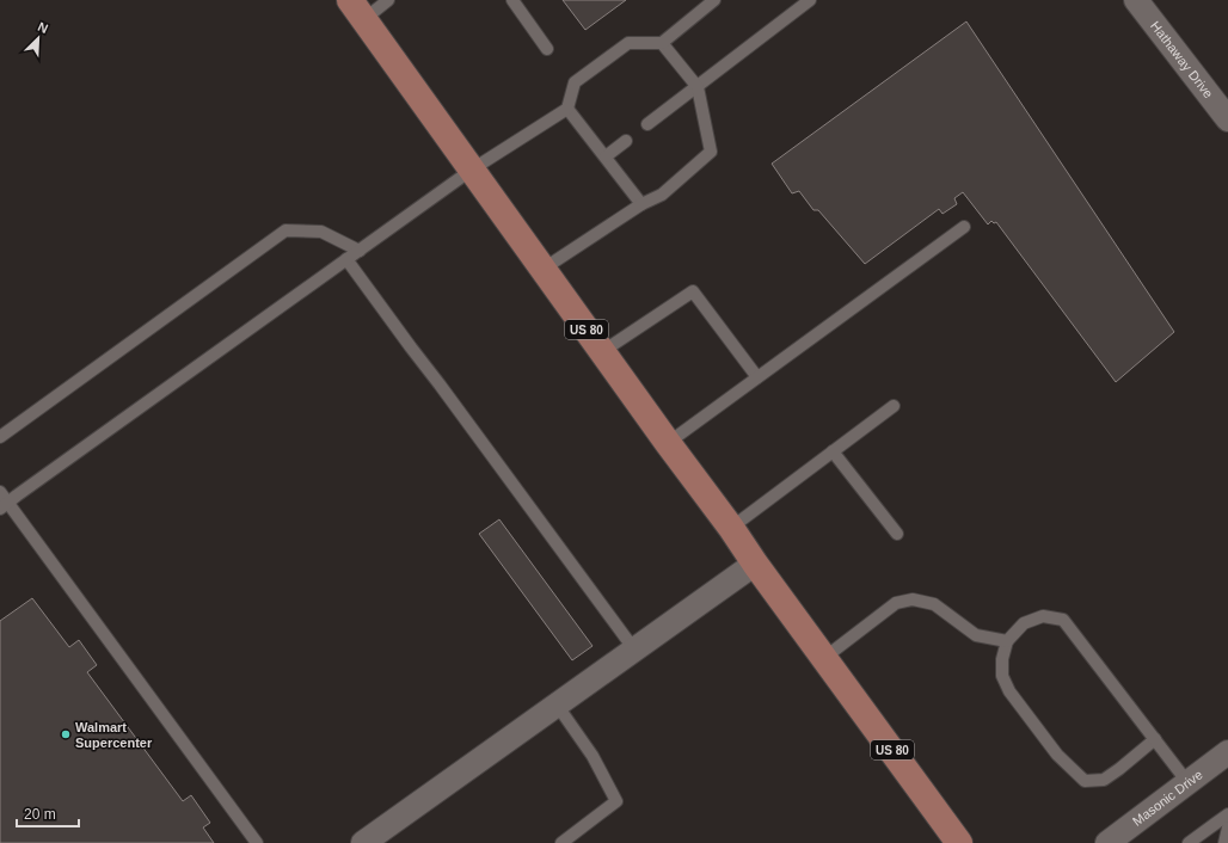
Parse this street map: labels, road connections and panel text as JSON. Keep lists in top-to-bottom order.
{
  "streets": {
    "main road": ["US 80"],
    "street": ["Hathaway Drive", "Masonic Drive"]
  },
  "places": ["Walmart Supercenter"],
  "scale_bar": "20 m",
  "north": "top right"
}
